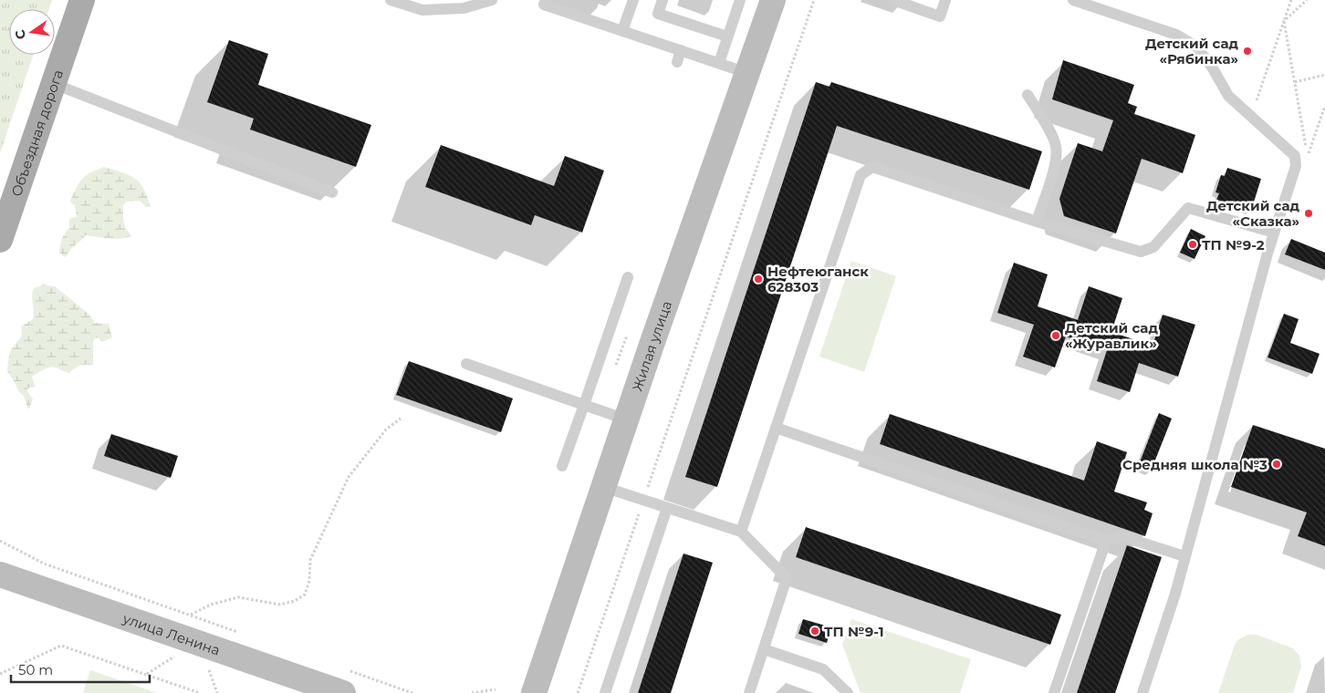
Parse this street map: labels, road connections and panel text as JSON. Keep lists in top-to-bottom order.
{
  "streets": {
    "main road": ["Объездная дорога", "Жилая улица", "улица Ленина"]
  },
  "places": [
    "Детский сад «Рябинка»",
    "Детский сад «Сказка»",
    "ТП №9-2",
    "Нефтеюганск 628303",
    "Детский сад «Журавлик»",
    "Средняя школа №3",
    "ТП №9-1"
  ],
  "scale_bar": "50 m",
  "north": "left"
}
